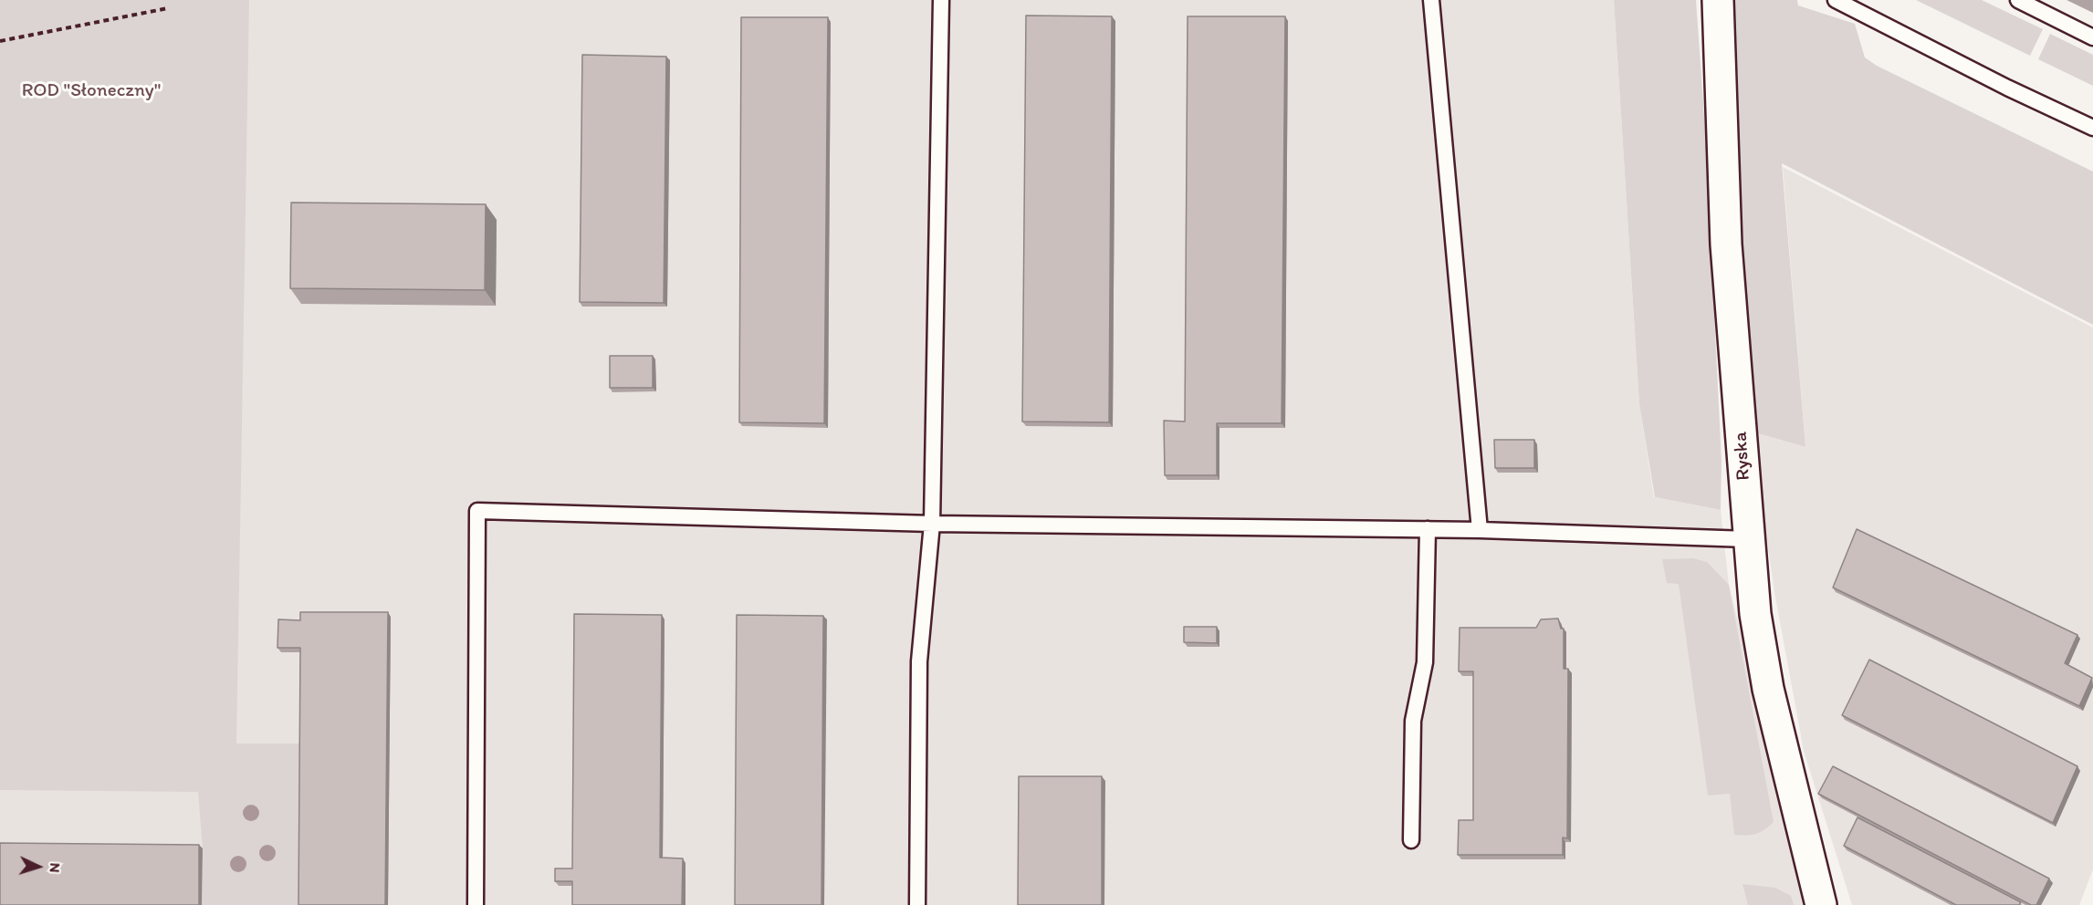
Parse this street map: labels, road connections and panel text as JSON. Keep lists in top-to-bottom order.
{
  "streets": {
    "street": ["Ryska"]
  },
  "parks": ["ROD \"Słoneczny\""],
  "north": "right"
}
